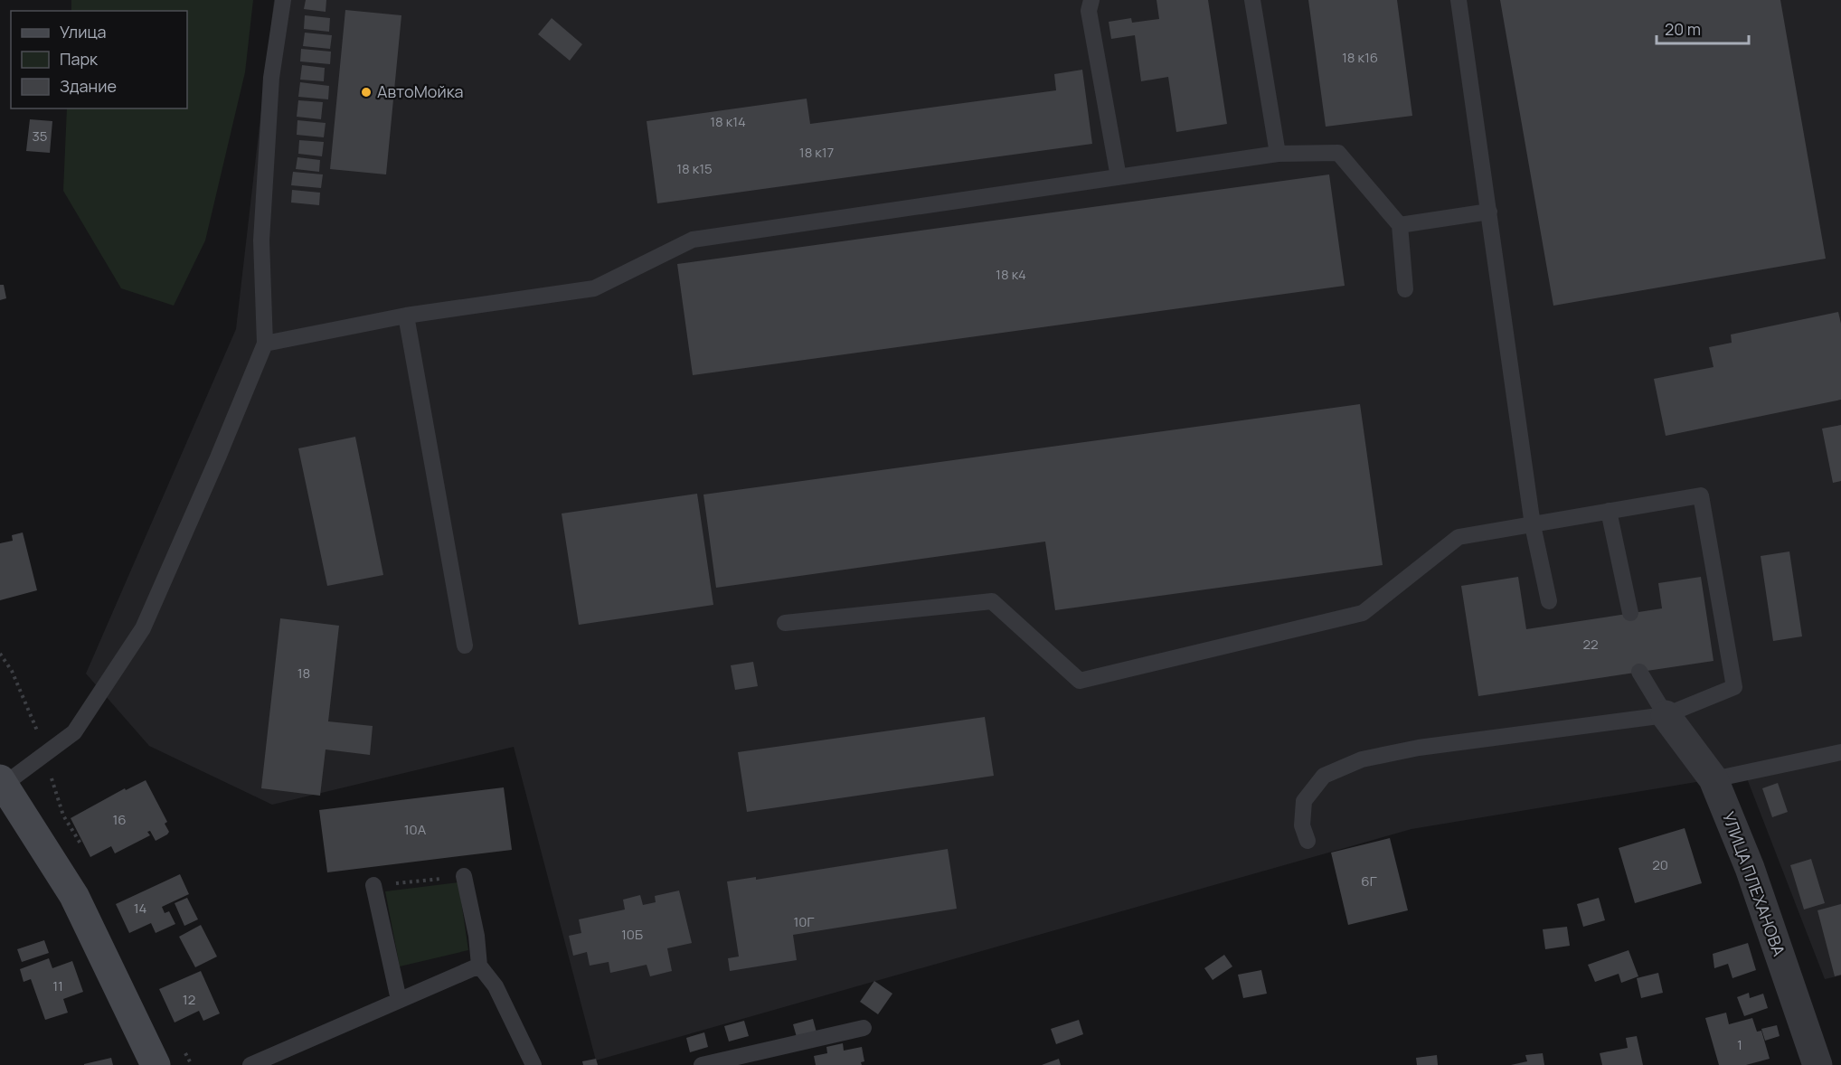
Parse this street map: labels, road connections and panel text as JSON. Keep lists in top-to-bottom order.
{
  "streets": {
    "street": ["УЛИЦА ПЛЕХАНОВА"]
  },
  "places": ["АвтоМойка"],
  "house_numbers": [
    "18 к16",
    "18 к14",
    "35",
    "18 к17",
    "18 к15",
    "18 к4",
    "22",
    "18",
    "16",
    "10А",
    "20",
    "6Г",
    "14",
    "10Г",
    "10Б",
    "11",
    "12",
    "1"
  ],
  "legend": ["Улица", "Парк", "Здание"],
  "scale_bar": "20 m"
}
